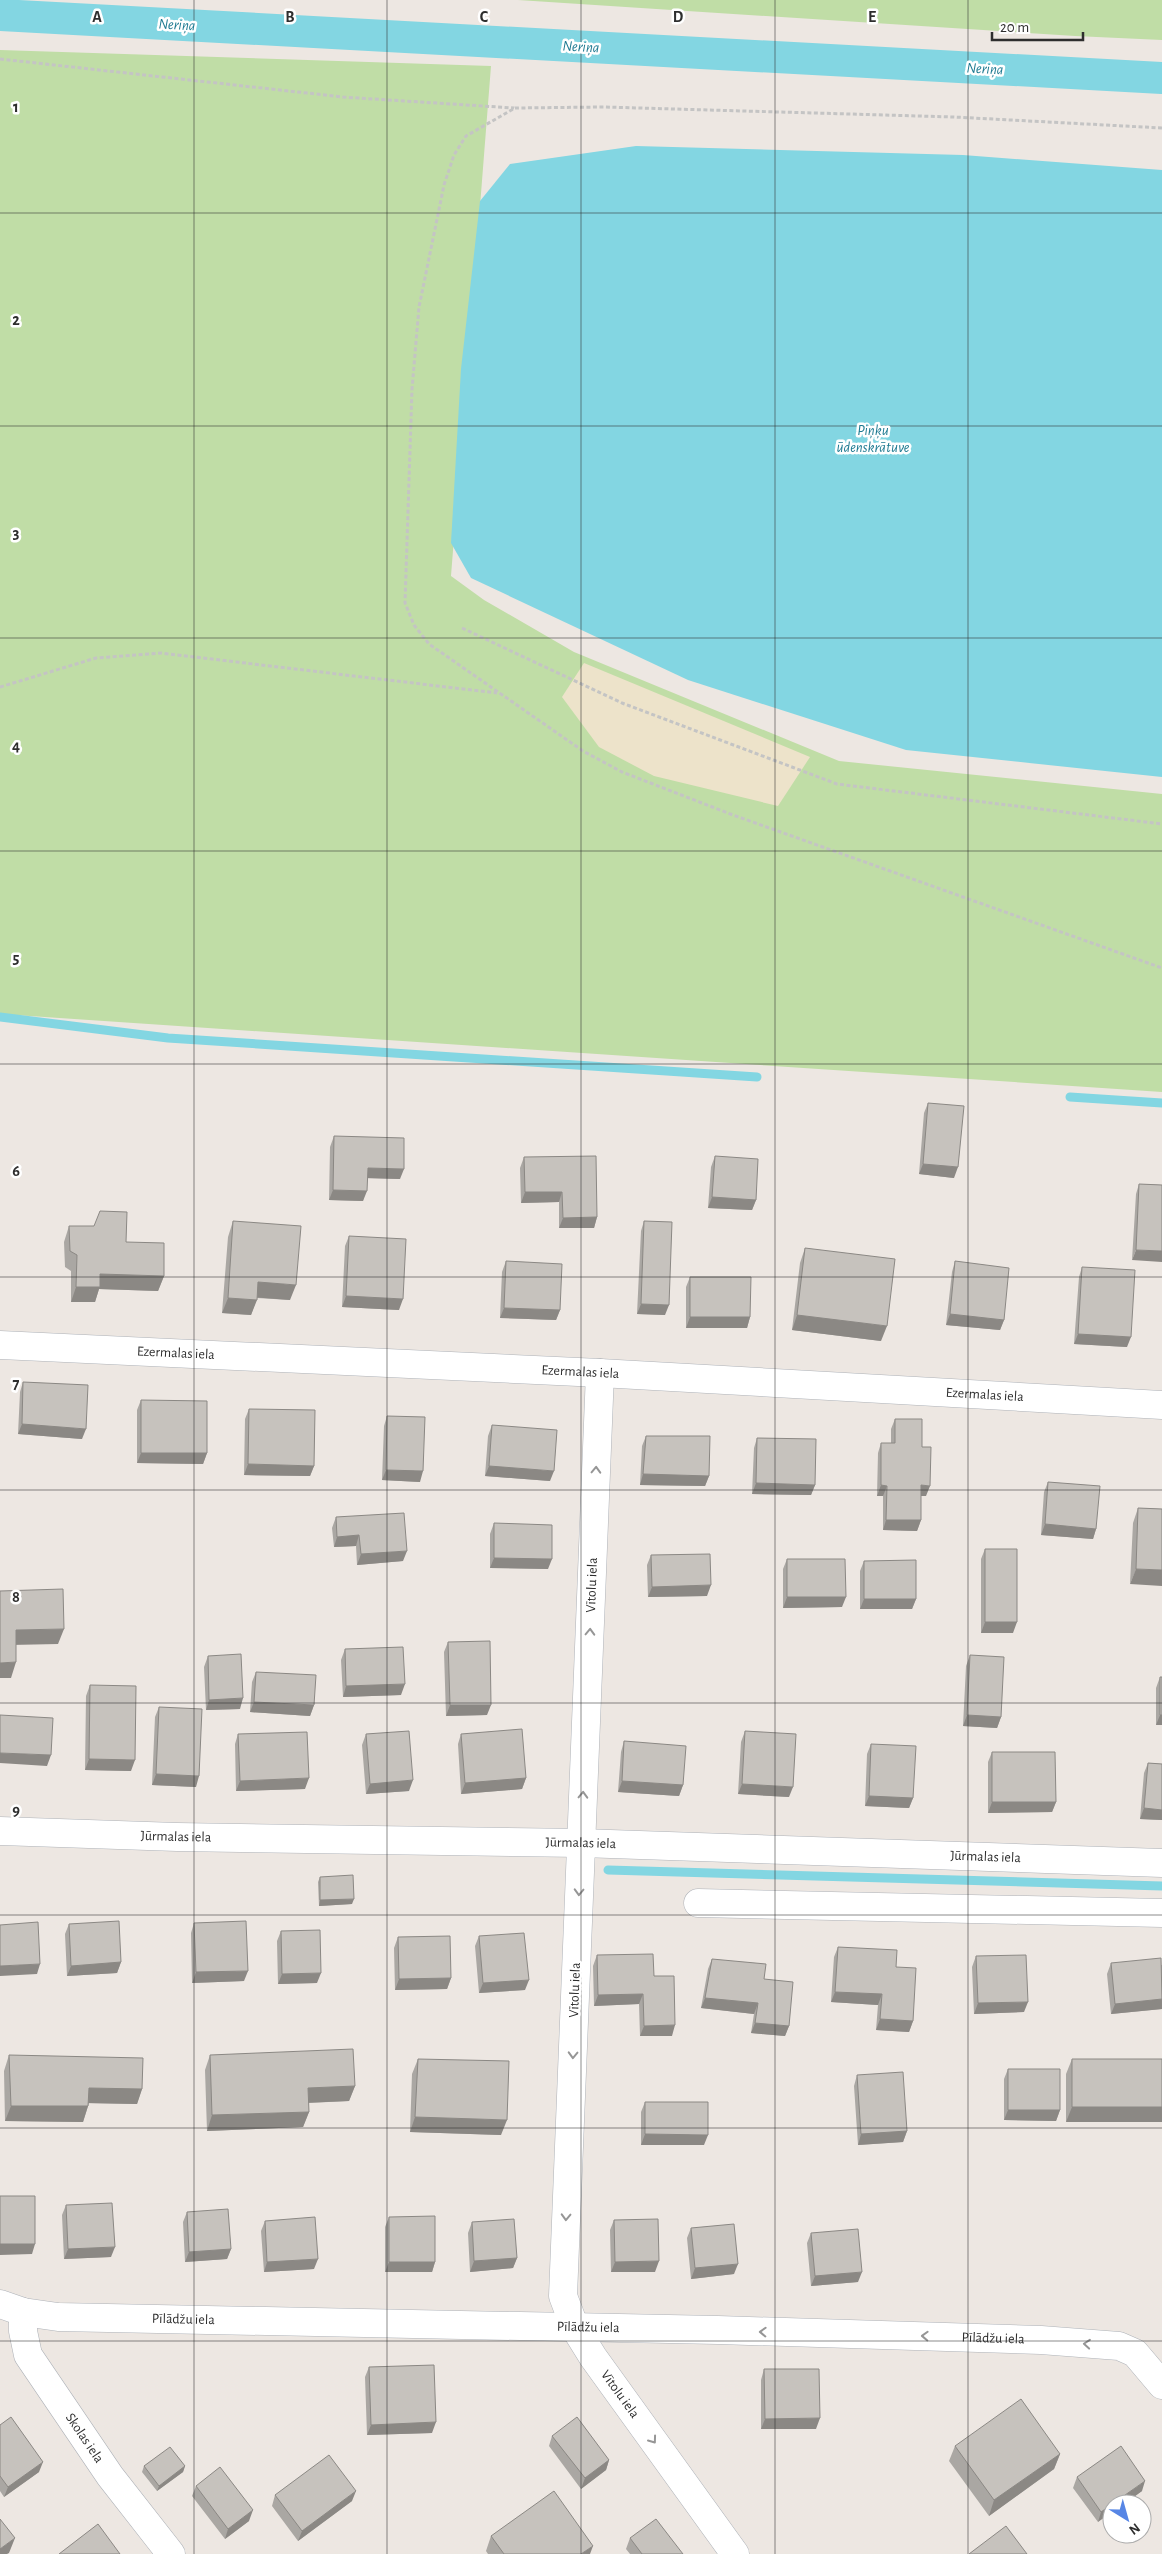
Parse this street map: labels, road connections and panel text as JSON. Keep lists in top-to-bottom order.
{
  "streets": {
    "street": [
      "Ezermalas iela",
      "Vītolu iela",
      "Jūrmalas iela",
      "Pīlādžu iela",
      "Skolas iela"
    ]
  },
  "crossings": [
    ["Ezermalas iela", "Vītolu iela"],
    ["Vītolu iela", "Jūrmalas iela"],
    ["Vītolu iela", "Pīlādžu iela"],
    ["Pīlādžu iela", "Skolas iela"]
  ],
  "one_way": ["Pīlādžu iela"],
  "water": ["Neriņa", "Piņķu ūdenskrātuve"],
  "scale_bar": "20 m",
  "north": "bottom right",
  "grid": {
    "columns": [
      "A",
      "B",
      "C",
      "D",
      "E"
    ],
    "rows": [
      "1",
      "2",
      "3",
      "4",
      "5",
      "6",
      "7",
      "8",
      "9"
    ]
  }
}
